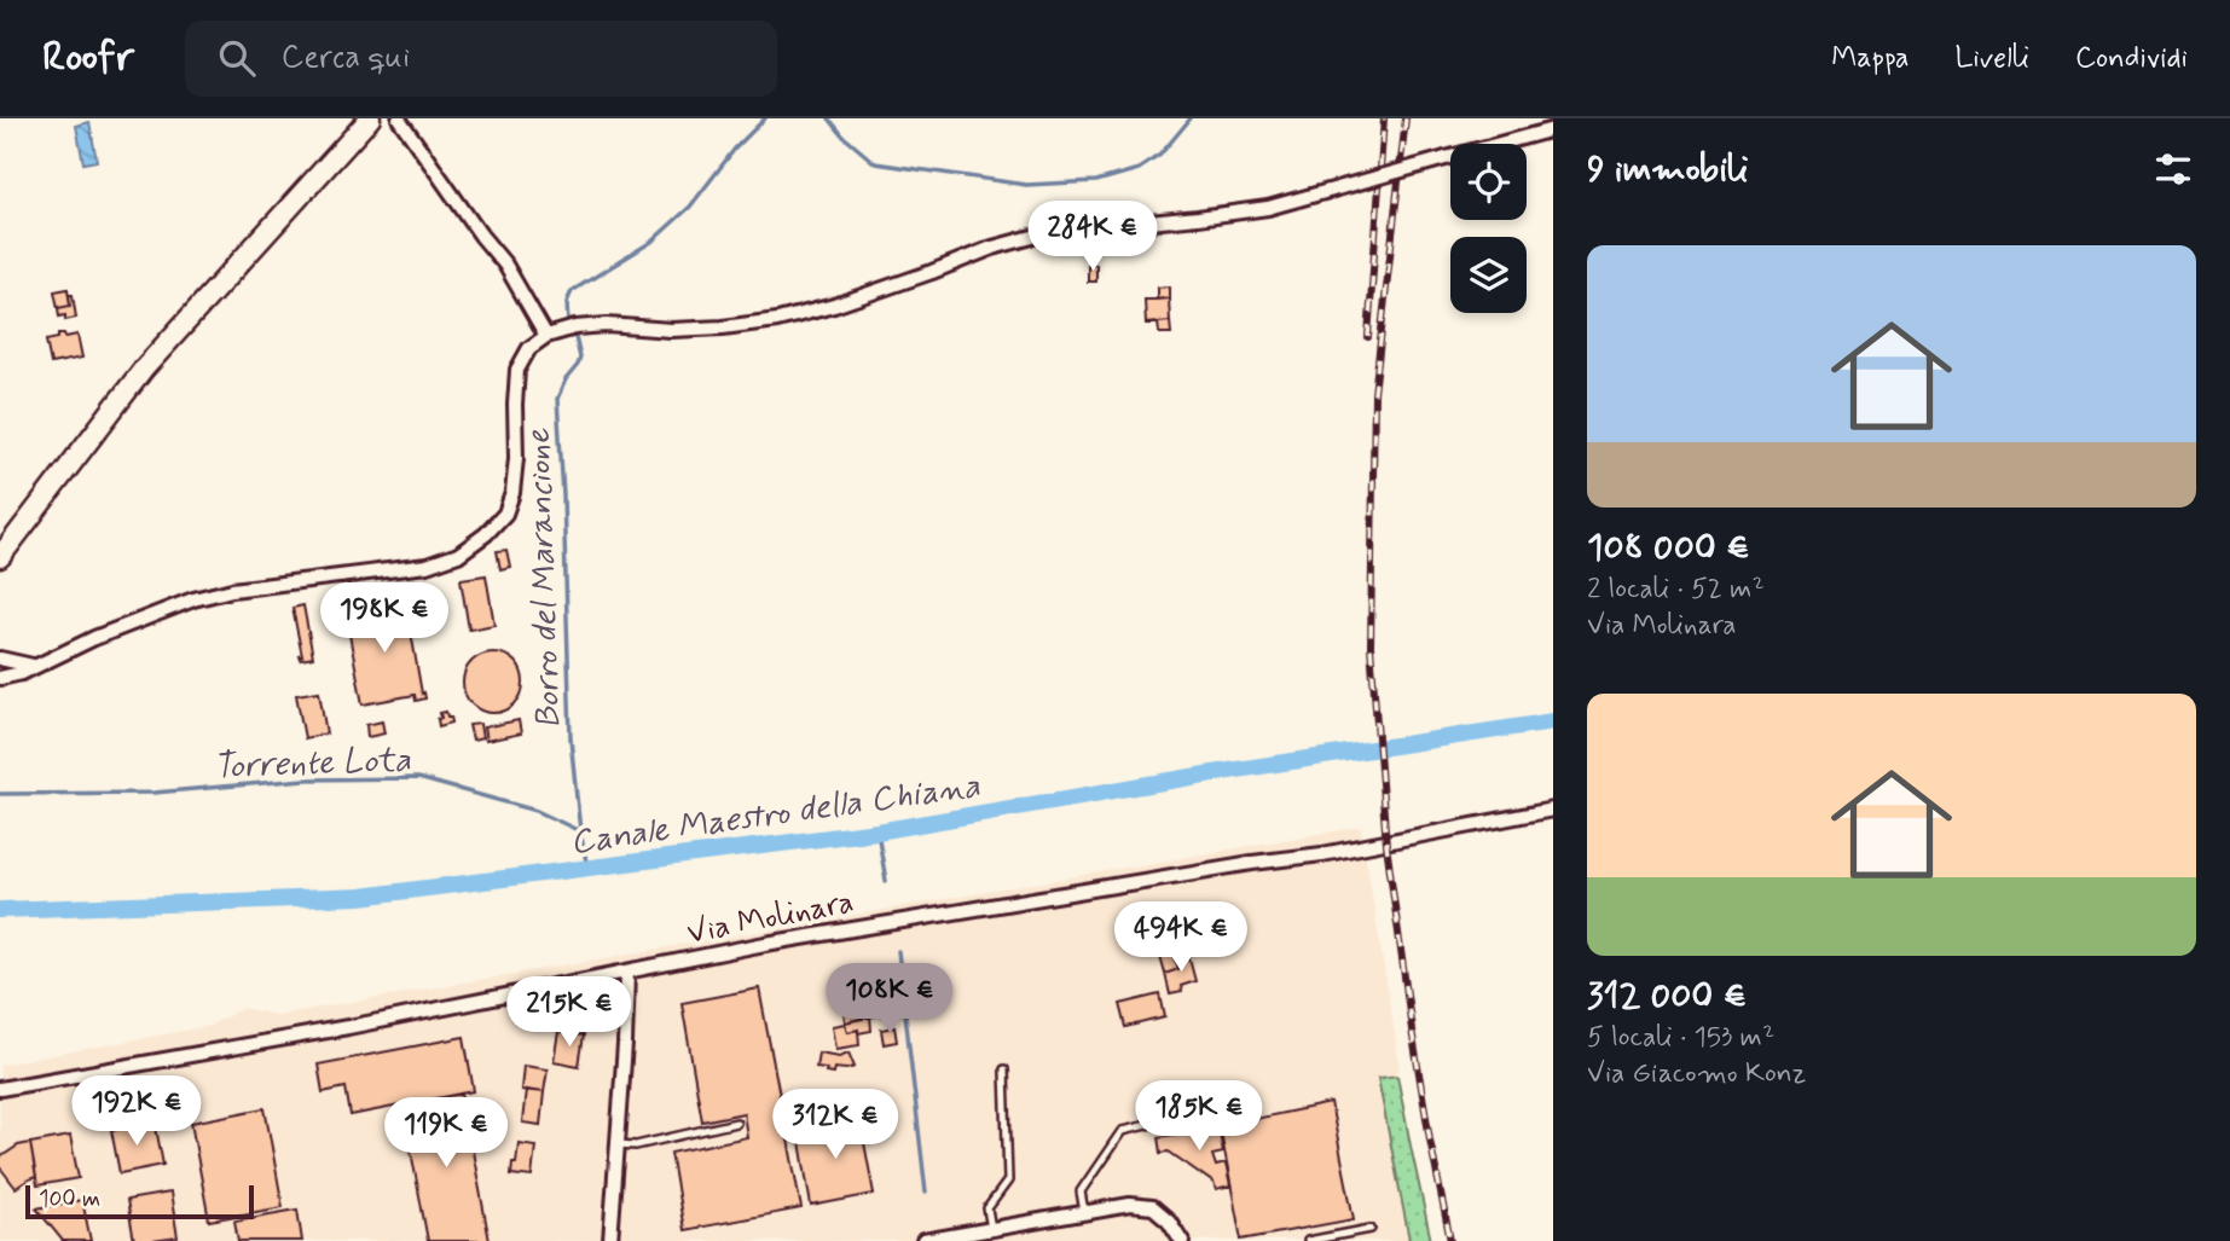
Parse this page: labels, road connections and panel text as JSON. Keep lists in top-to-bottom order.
{
  "streets": {
    "street": ["Via Molinara"]
  },
  "water": ["Borro del Marancione", "Torrente Lota", "Canale Maestro della Chiana"],
  "scale_bar": "100 m",
  "page": {
    "header": "Roofr",
    "search": "Cerca qui",
    "nav": ["Mappa", "Livelli", "Condividi"],
    "heading": "9 immobili",
    "price": [
      "284K €",
      "198K €",
      "494K €",
      "108K €",
      "215K €",
      "192K €",
      "185K €",
      "312K €",
      "119K €"
    ],
    "list": [
      {
        "name": "108 000 €",
        "note": "2 locali · 52 m² · Via Molinara"
      },
      {
        "name": "312 000 €",
        "note": "5 locali · 153 m² · Via Giacomo Konz"
      }
    ],
    "scale": "100 m"
  }
}
